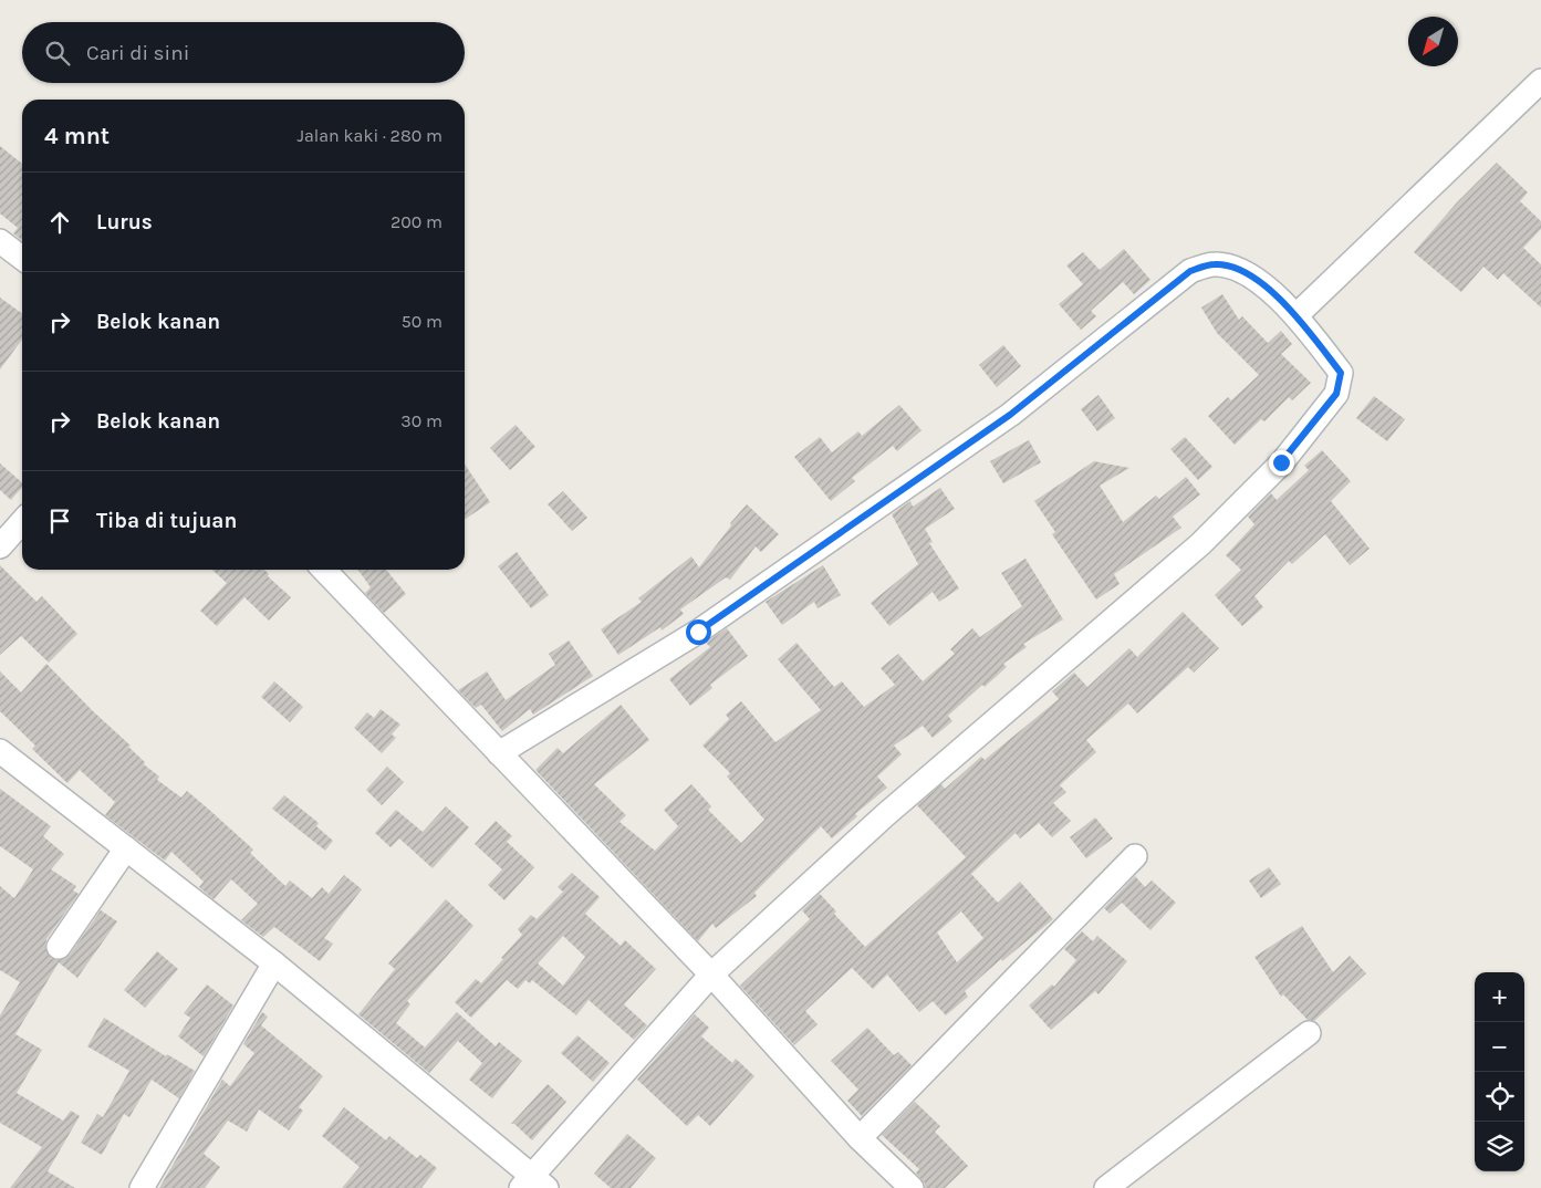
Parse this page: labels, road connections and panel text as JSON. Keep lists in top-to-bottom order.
{
  "north": "bottom left",
  "page": {
    "search": "Cari di sini",
    "heading": ["4 mnt", "Jalan kaki · 280 m"],
    "list": [
      ["Lurus", "200 m"],
      ["Belok kanan", "50 m"],
      ["Belok kanan", "30 m"],
      "Tiba di tujuan"
    ],
    "map_buttons": ["+", "−"]
  }
}
